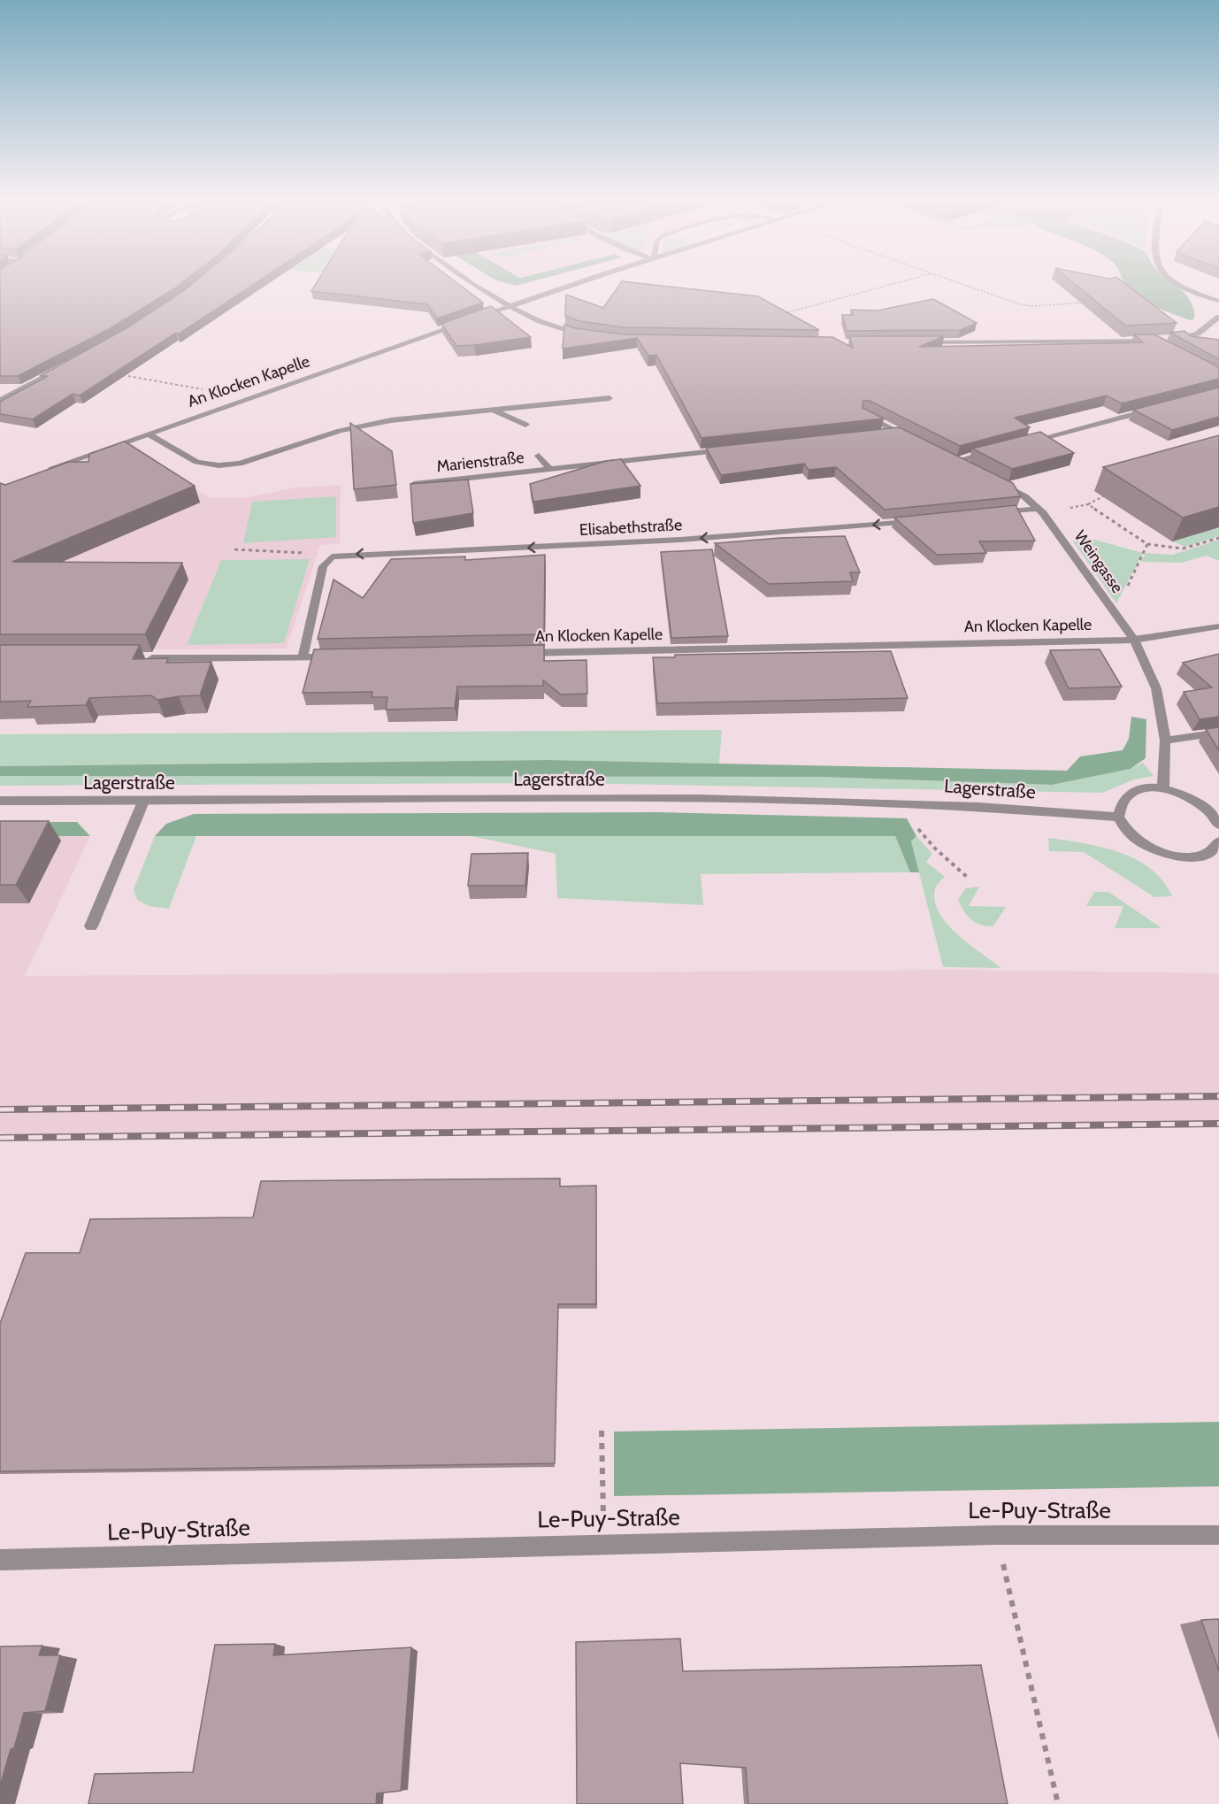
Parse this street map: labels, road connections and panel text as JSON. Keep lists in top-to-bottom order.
{
  "streets": {
    "street": [
      "An Klocken Kapelle",
      "Marienstraße",
      "Elisabethstraße",
      "Weingasse",
      "Lagerstraße",
      "Le-Puy-Straße"
    ]
  },
  "crossings": [
    ["An Klocken Kapelle", "Weingasse"]
  ],
  "one_way": ["Elisabethstraße"]
}
